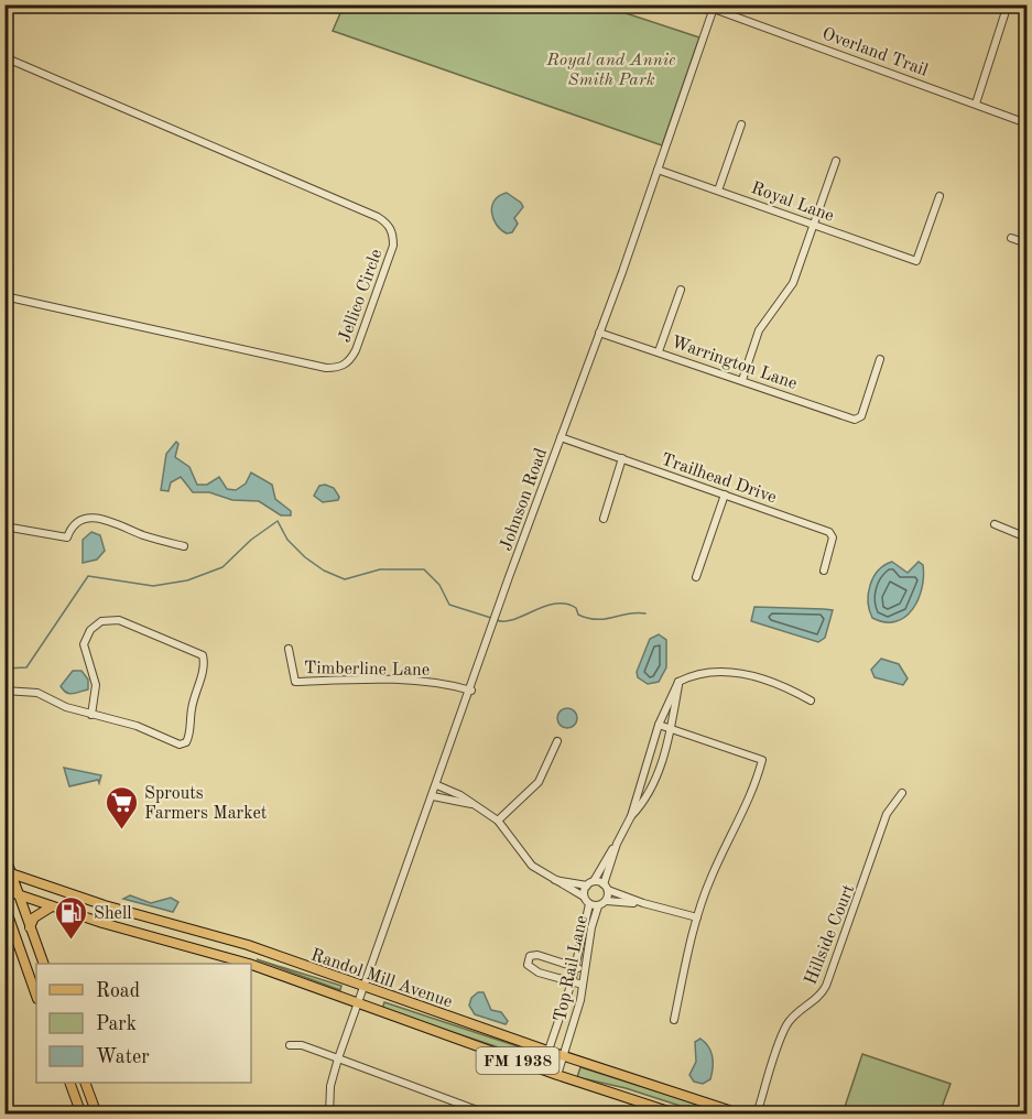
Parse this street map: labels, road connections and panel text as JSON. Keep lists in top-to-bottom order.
{
  "streets": {
    "main road": ["Randol Mill Avenue", "FM 1938"],
    "street": [
      "Overland Trail",
      "Royal Lane",
      "Jellico Circle",
      "Warrington Lane",
      "Trailhead Drive",
      "Johnson Road",
      "Timberline Lane",
      "Hillside Court",
      "Top Rail Lane"
    ]
  },
  "crossings": [
    ["Overland Trail", "Johnson Road"],
    ["Royal Lane", "Johnson Road"],
    ["Warrington Lane", "Johnson Road"],
    ["Trailhead Drive", "Johnson Road"],
    ["Johnson Road", "Timberline Lane"],
    ["Johnson Road", "Randol Mill Avenue"],
    ["Top Rail Lane", "Randol Mill Avenue"],
    ["Randol Mill Avenue", "FM 1938"]
  ],
  "parks": ["Royal and Annie Smith Park"],
  "places": {
    "supermarket": ["Sprouts Farmers Market"],
    "fuel station": ["Shell"]
  },
  "legend": ["Road", "Park", "Water"]
}
